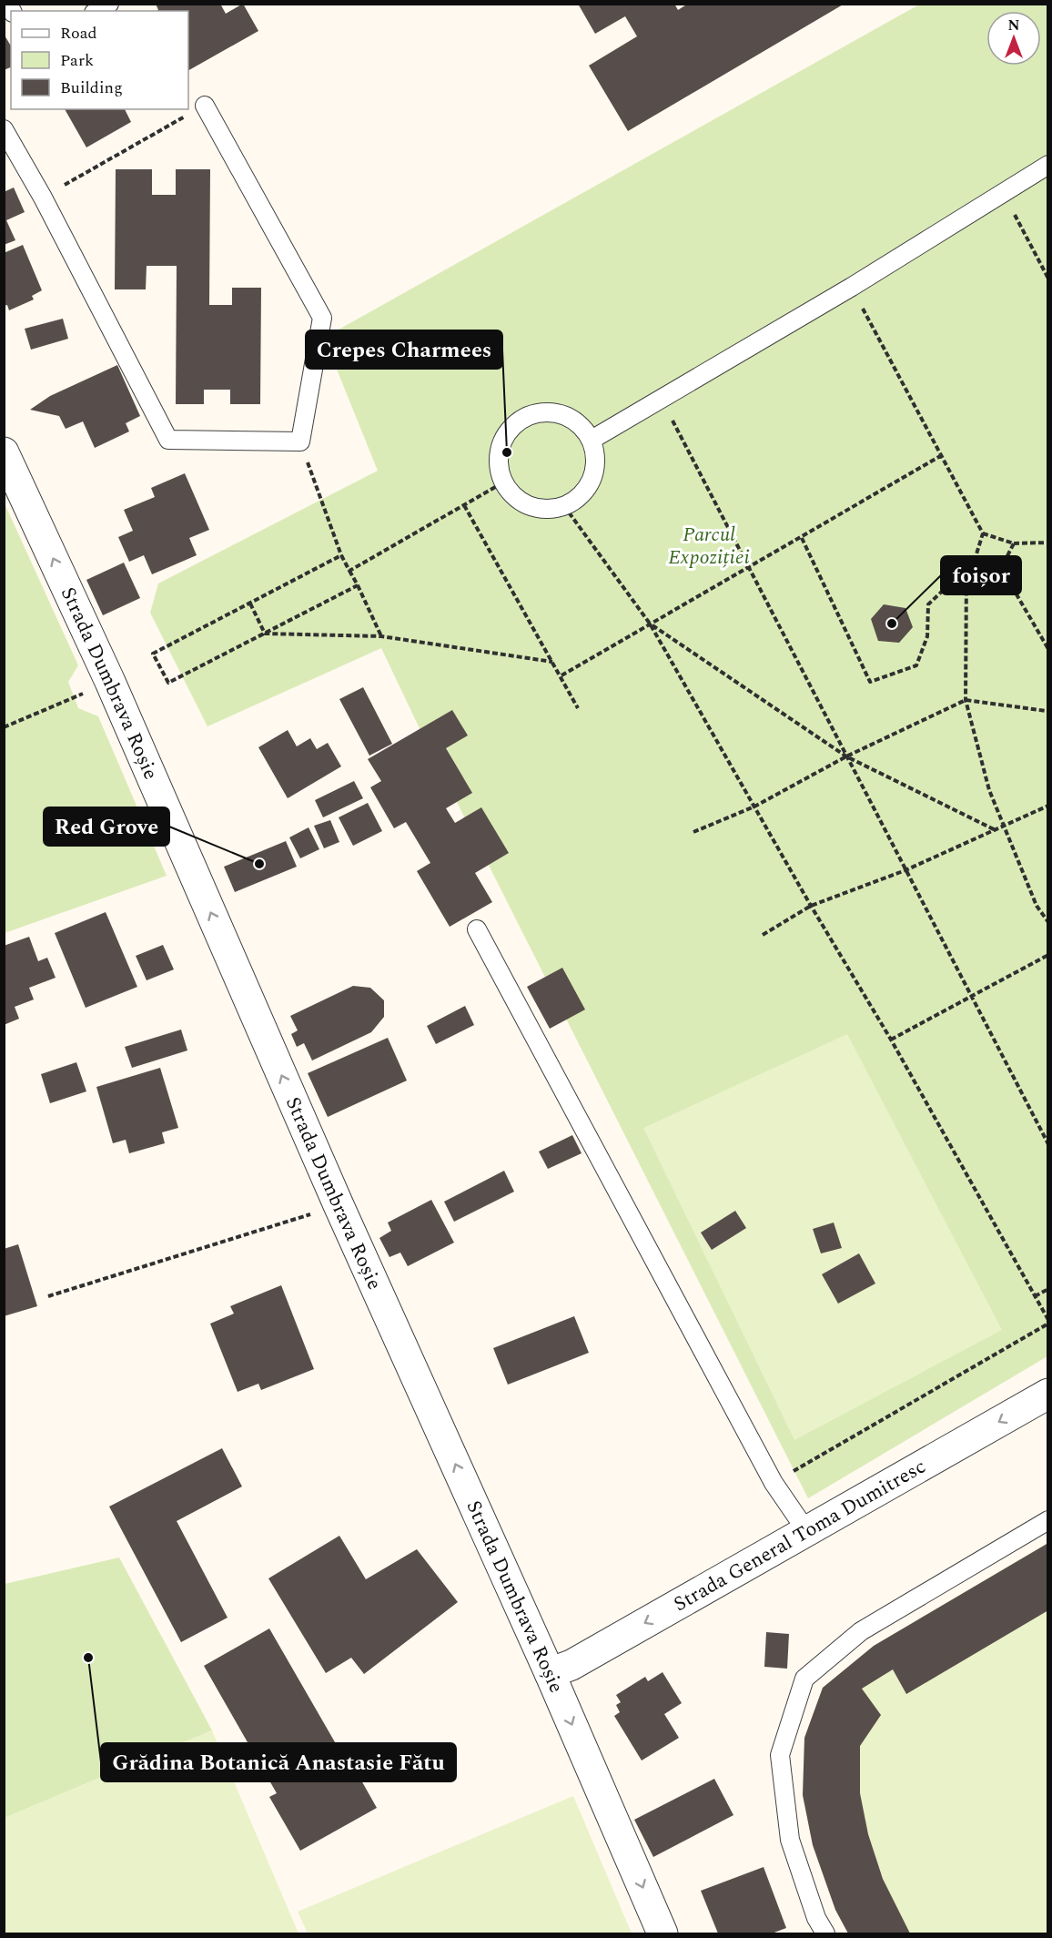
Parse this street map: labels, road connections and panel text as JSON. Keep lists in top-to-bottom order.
{
  "streets": {
    "street": ["Strada Dumbrava Roșie", "Strada General Toma Dumitresc"]
  },
  "crossings": [
    ["Strada Dumbrava Roșie", "Strada General Toma Dumitresc"]
  ],
  "one_way": ["Strada General Toma Dumitresc"],
  "parks": ["Parcul Expoziției"],
  "places": [
    "Crepes Charmees",
    "foișor",
    "Red Grove",
    "Grădina Botanică Anastasie Fătu"
  ],
  "legend": ["Road", "Park", "Building"],
  "north": "top"
}
